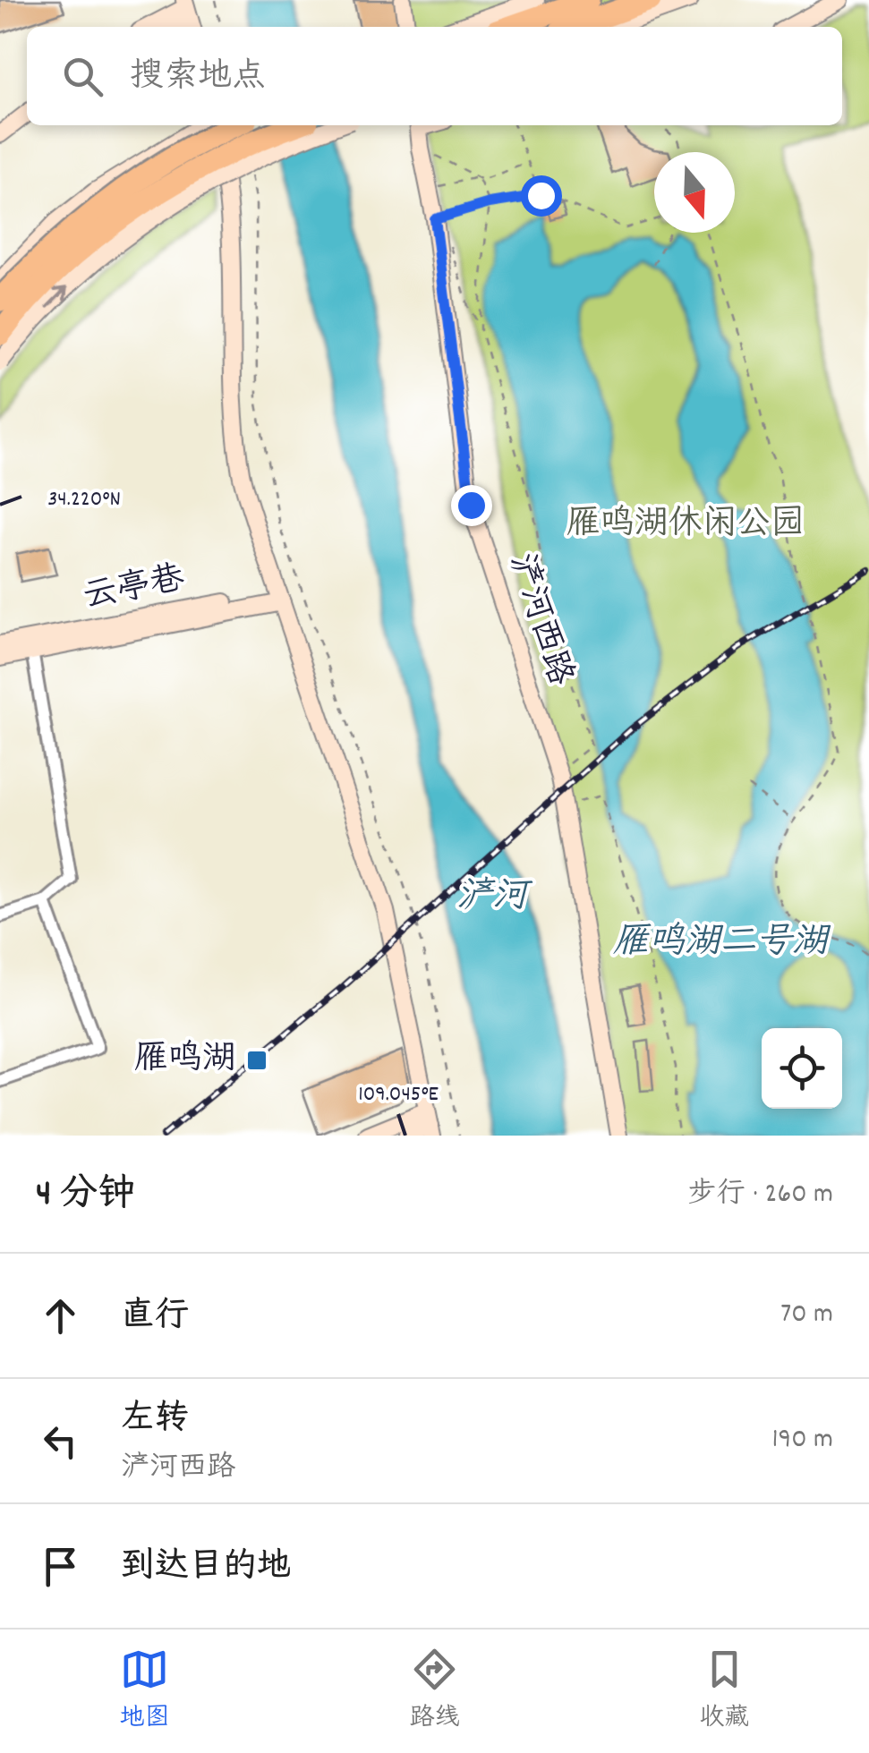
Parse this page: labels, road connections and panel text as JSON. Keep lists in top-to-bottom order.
{
  "streets": {
    "street": ["云亭巷", "浐河西路"]
  },
  "water": ["浐河", "雁鸣湖二号湖"],
  "parks": ["雁鸣湖休闲公园"],
  "places": {
    "transit": ["雁鸣湖"]
  },
  "north": "bottom",
  "page": {
    "search": "搜索地点",
    "heading": ["4 分钟", "步行 · 260 m"],
    "list": [
      ["直行", "70 m"],
      ["左转", "浐河西路", "190 m"],
      "到达目的地"
    ],
    "nav": ["地图", "路线", "收藏"]
  },
  "coordinates": ["34.220°N", "109.045°E"]
}
